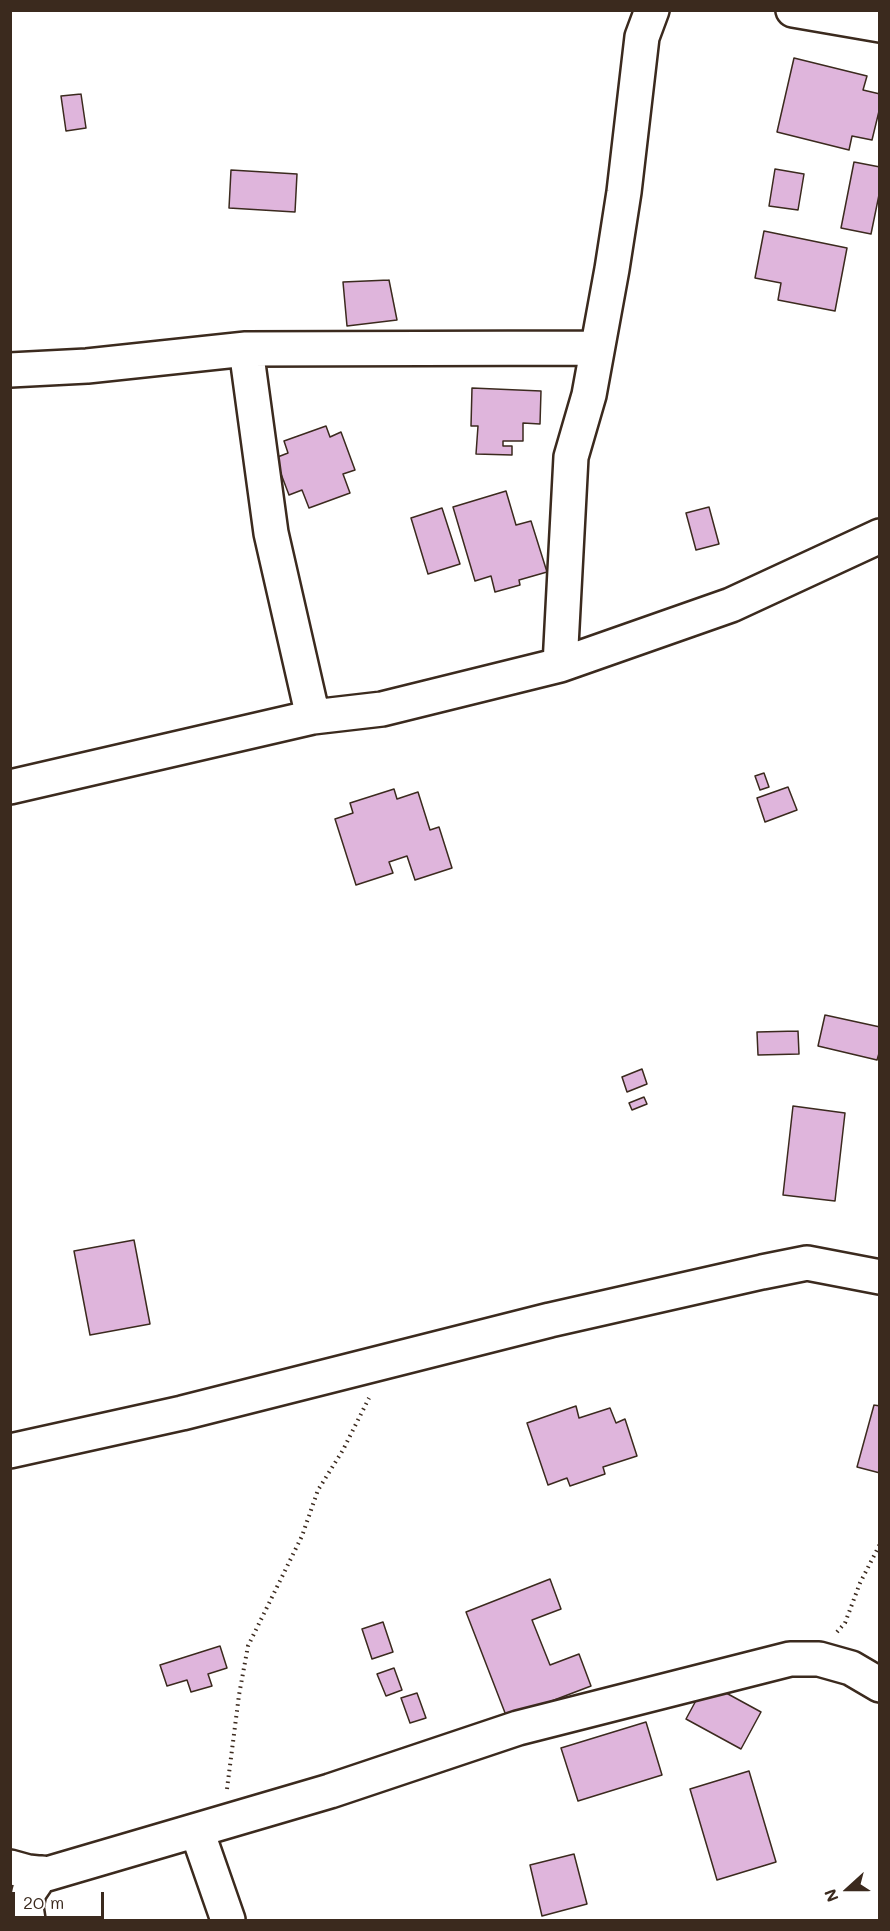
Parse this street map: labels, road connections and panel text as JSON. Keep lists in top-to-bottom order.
{
  "scale_bar": "20 m",
  "north": "left"
}
